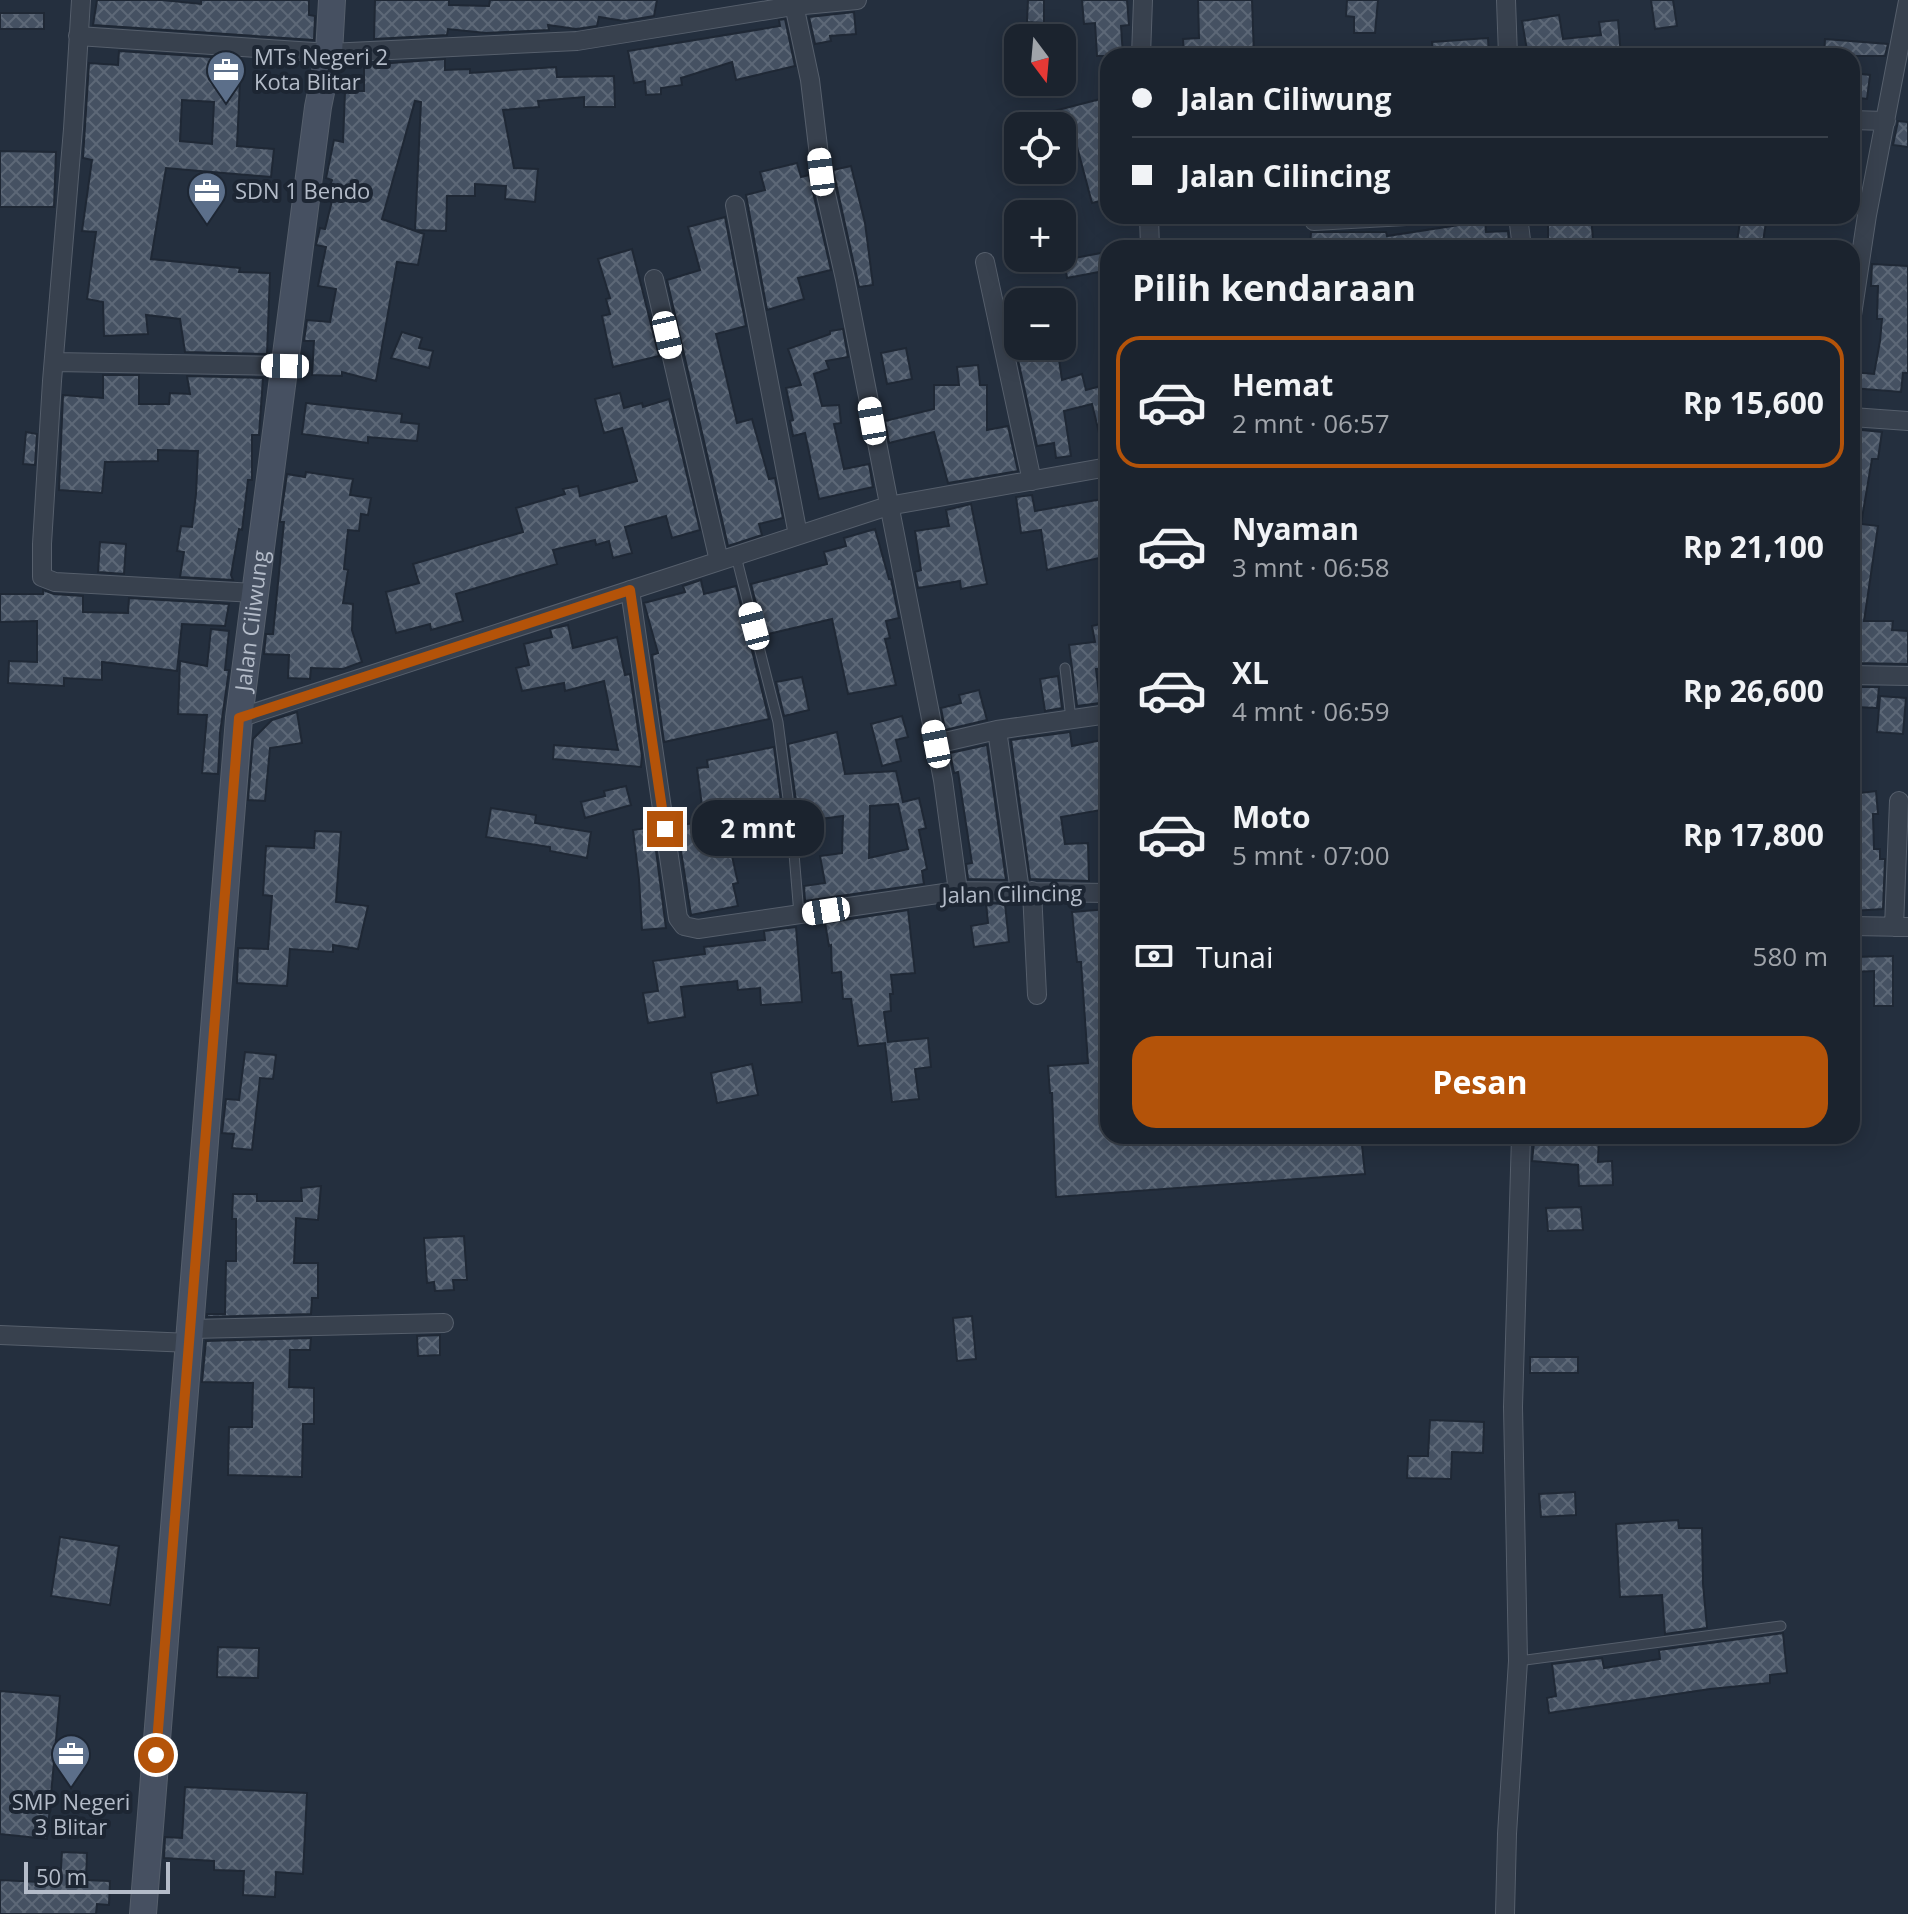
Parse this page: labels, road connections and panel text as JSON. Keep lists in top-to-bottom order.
{
  "streets": {
    "main road": ["Jalan Ciliwung"],
    "street": ["Jalan Cilincing"]
  },
  "places": {
    "office": ["MTs Negeri 2 Kota Blitar", "SDN 1 Bendo", "SMP Negeri 3 Blitar"]
  },
  "scale_bar": "50 m",
  "north": "bottom",
  "page": {
    "map_buttons": ["+", "−"],
    "banner": ["Jalan Ciliwung", "Jalan Cilincing"],
    "heading": "Pilih kendaraan",
    "list": [
      {
        "name": "Hemat",
        "note": "2 mnt · 06:57",
        "value": "Rp 15,600"
      },
      {
        "name": "Nyaman",
        "note": "3 mnt · 06:58",
        "value": "Rp 21,100"
      },
      {
        "name": "XL",
        "note": "4 mnt · 06:59",
        "value": "Rp 26,600"
      },
      {
        "name": "Moto",
        "note": "5 mnt · 07:00",
        "value": "Rp 17,800"
      }
    ],
    "bubble": "2 mnt",
    "pay": ["Tunai", "580 m"],
    "buttons": "Pesan",
    "scale": "50 m"
  }
}
